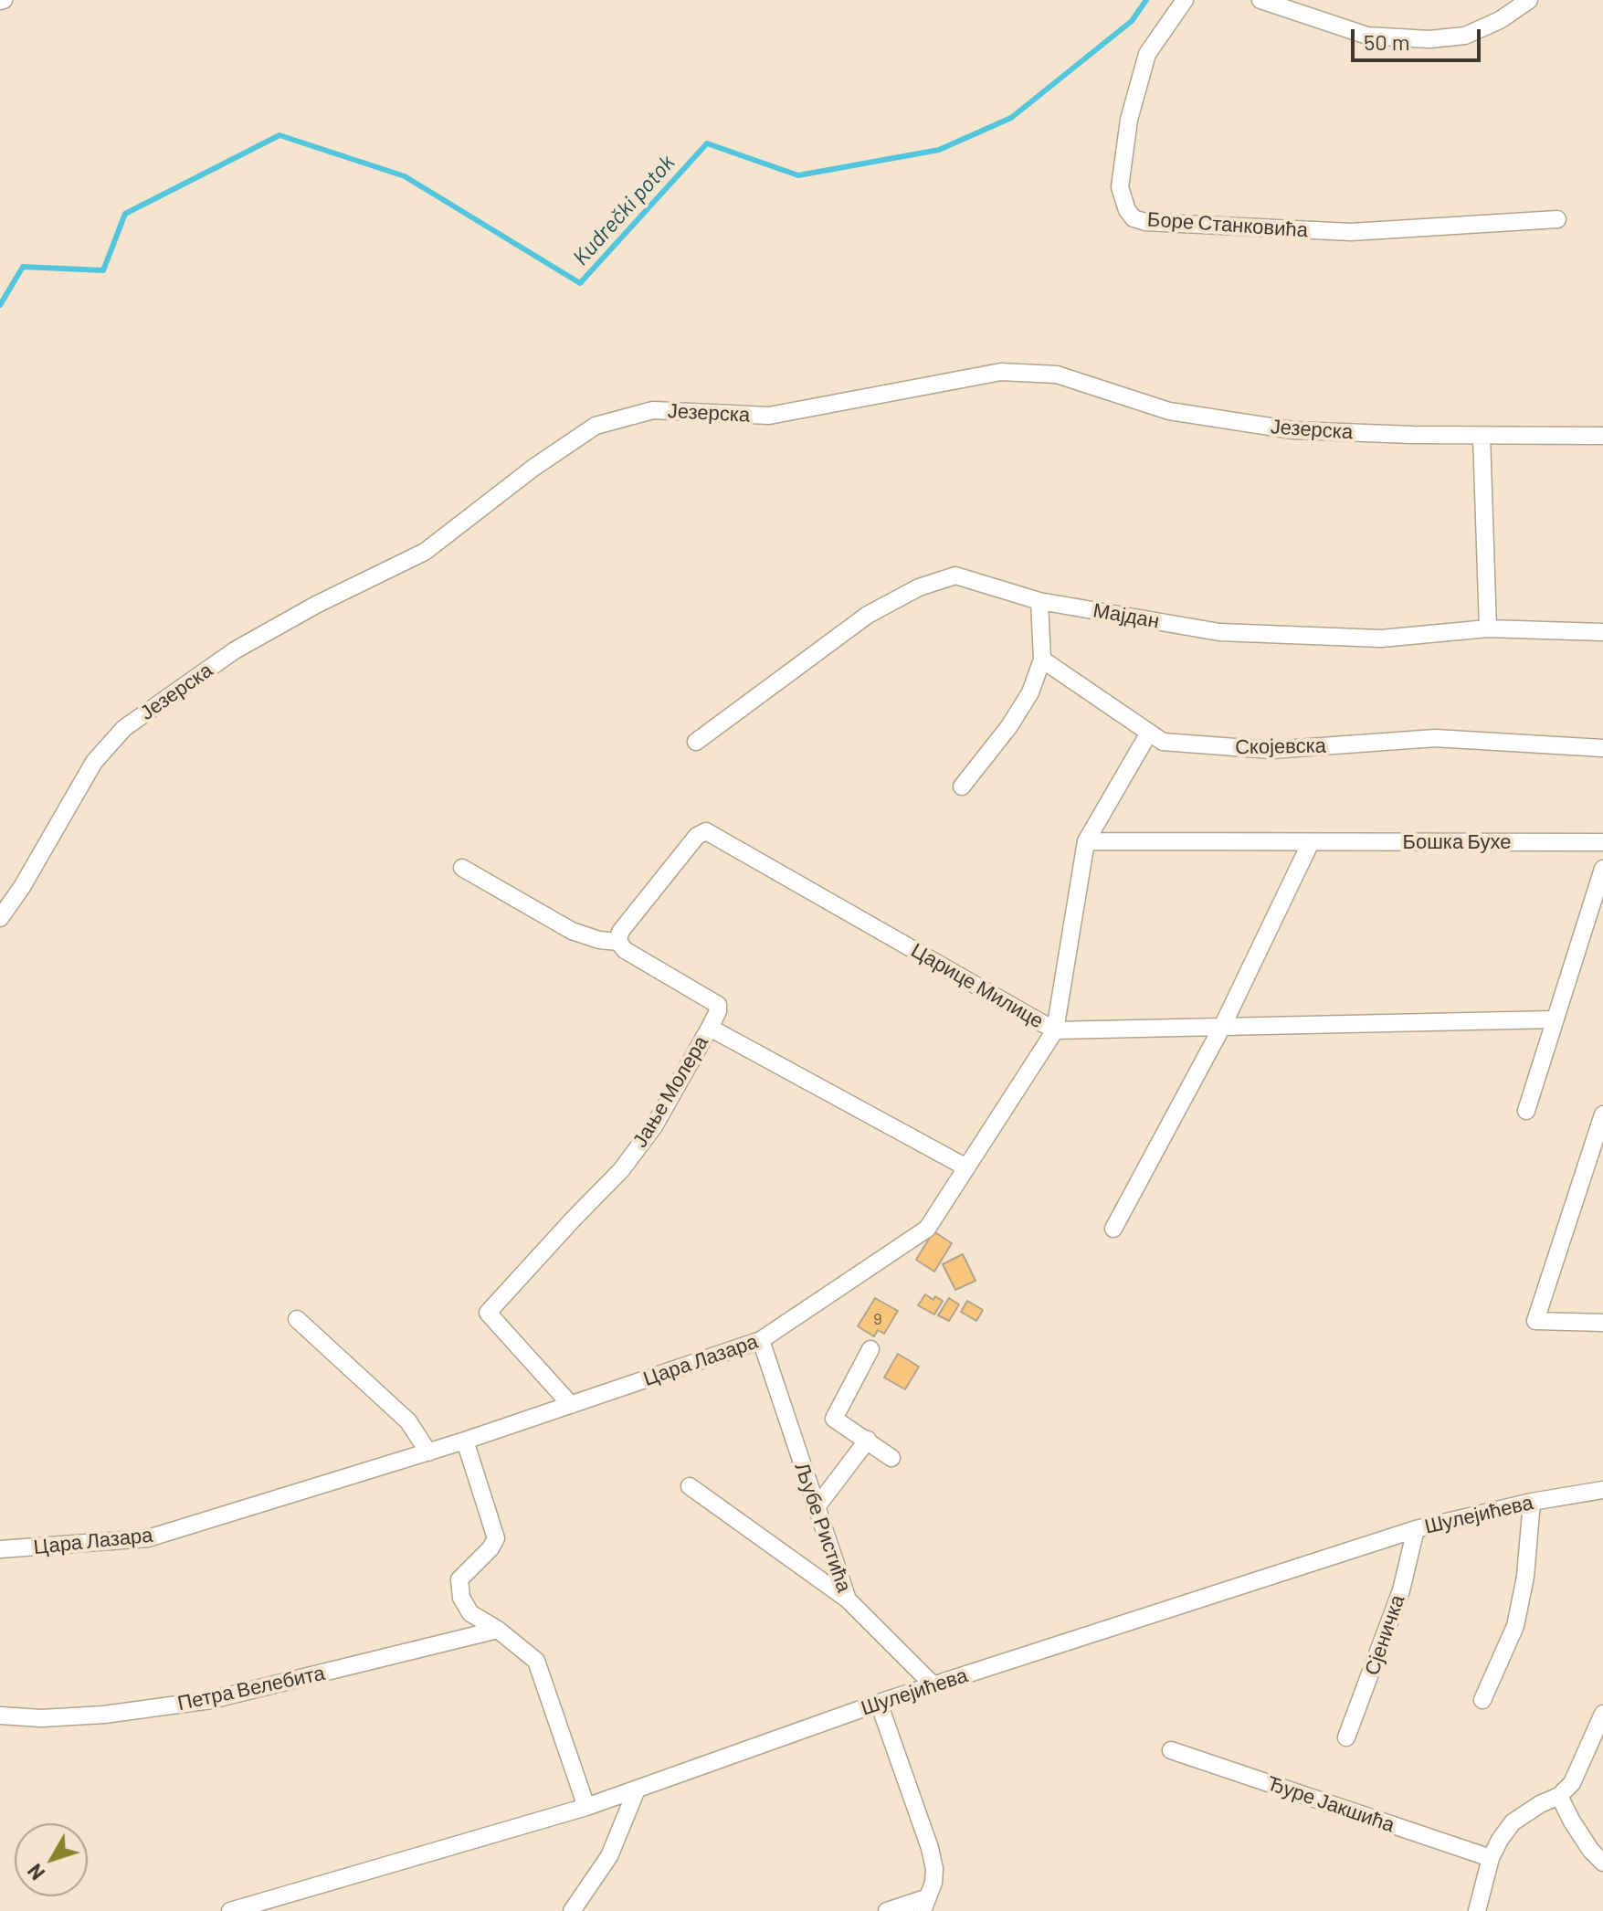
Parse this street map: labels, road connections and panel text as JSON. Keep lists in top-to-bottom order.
{
  "streets": {
    "street": [
      "Боре Станковића",
      "Језерска",
      "Мајдан",
      "Скојевска",
      "Бошка Бухе",
      "Царице Милице",
      "Јање Молера",
      "Цара Лазара",
      "Шулејићева",
      "Љубе Ристића",
      "Сјеничка",
      "Петра Велебита",
      "Ђуре Јакшића"
    ]
  },
  "crossings": [
    ["Скојевска", "Цара Лазара"],
    ["Бошка Бухе", "Цара Лазара"],
    ["Царице Милице", "Цара Лазара"],
    ["Јање Молера", "Цара Лазара"],
    ["Цара Лазара", "Љубе Ристића"],
    ["Шулејићева", "Љубе Ристића"],
    ["Шулејићева", "Сјеничка"]
  ],
  "water": ["Kudrečki potok"],
  "house_numbers": ["9"],
  "scale_bar": "50 m",
  "north": "bottom left"
}
